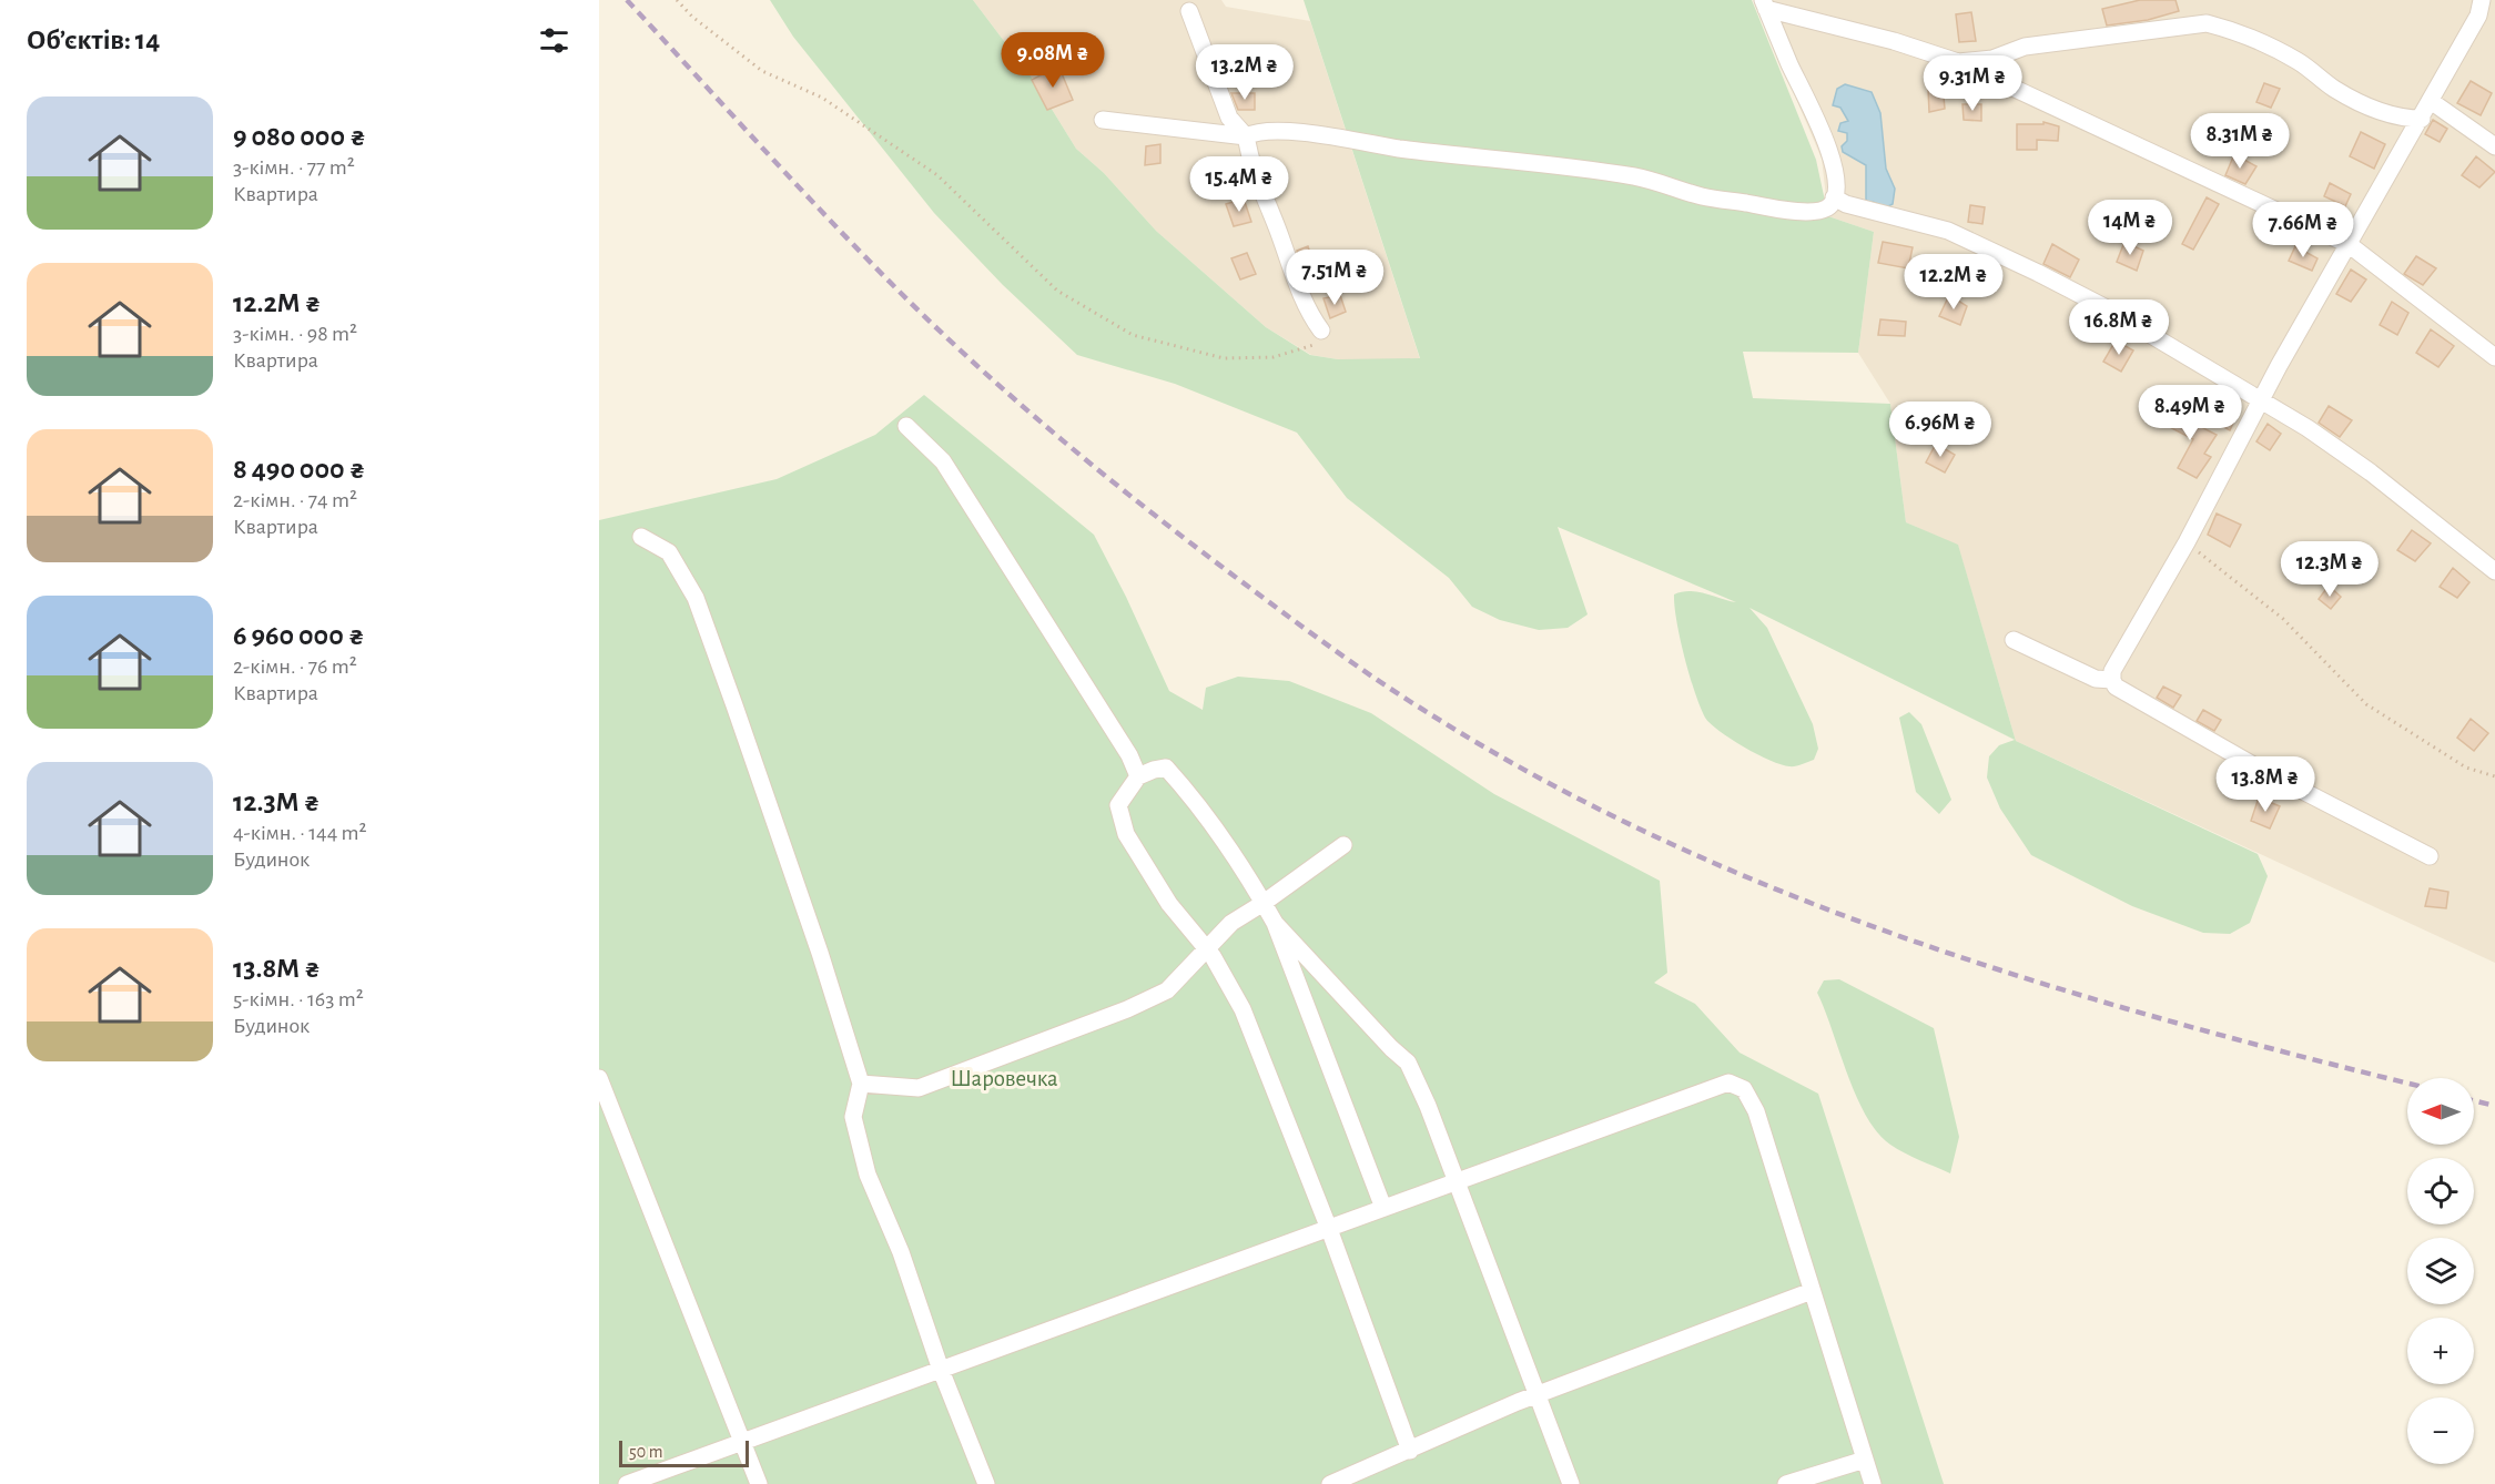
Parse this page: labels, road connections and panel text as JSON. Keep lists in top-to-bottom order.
{
  "parks": ["Шаровечка"],
  "scale_bar": "50 m",
  "north": "left",
  "page": {
    "heading": "Об’єктів: 14",
    "price": [
      "9.08M ₴",
      "13.2M ₴",
      "9.31M ₴",
      "8.31M ₴",
      "15.4M ₴",
      "14M ₴",
      "7.66M ₴",
      "7.51M ₴",
      "12.2M ₴",
      "16.8M ₴",
      "8.49M ₴",
      "6.96M ₴",
      "12.3M ₴",
      "13.8M ₴"
    ],
    "list": [
      {
        "name": "9 080 000 ₴",
        "note": "3-кімн. · 77 m² · Квартира"
      },
      {
        "name": "12.2M ₴",
        "note": "3-кімн. · 98 m² · Квартира"
      },
      {
        "name": "8 490 000 ₴",
        "note": "2-кімн. · 74 m² · Квартира"
      },
      {
        "name": "6 960 000 ₴",
        "note": "2-кімн. · 76 m² · Квартира"
      },
      {
        "name": "12.3M ₴",
        "note": "4-кімн. · 144 m² · Будинок"
      },
      {
        "name": "13.8M ₴",
        "note": "5-кімн. · 163 m² · Будинок"
      }
    ],
    "map_buttons": ["+", "−"],
    "scale": "50 m"
  }
}
